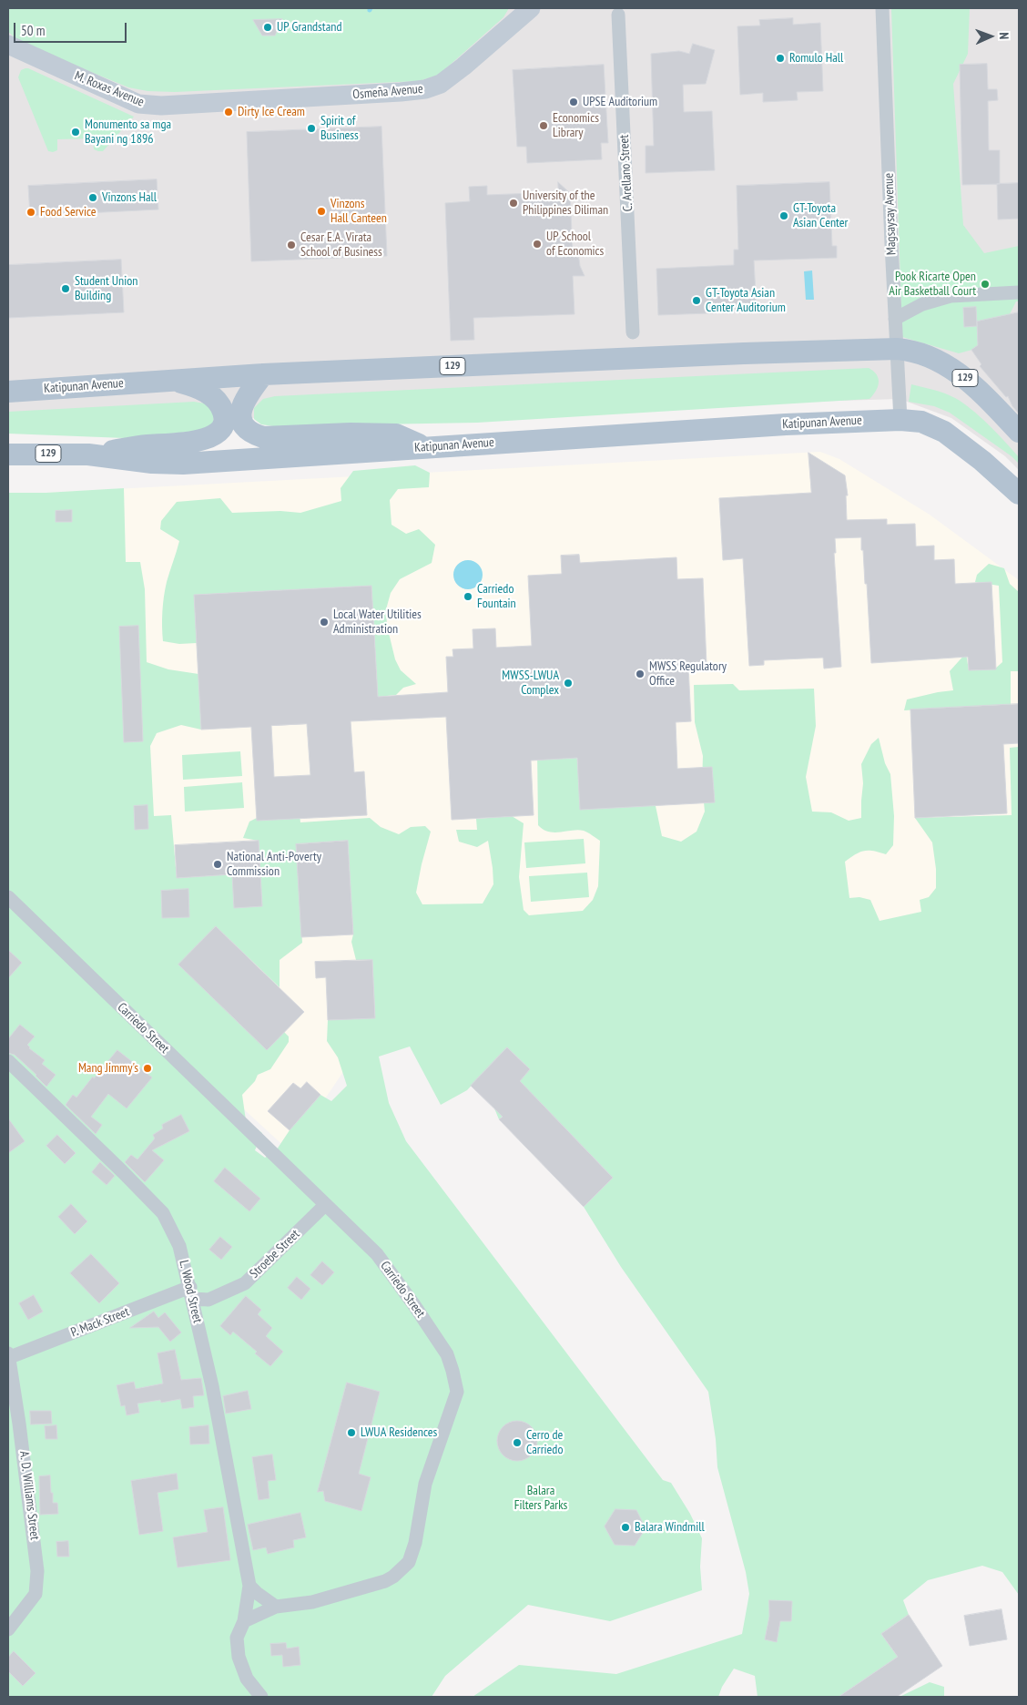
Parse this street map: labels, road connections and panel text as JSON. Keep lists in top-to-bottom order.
{
  "streets": {
    "main road": ["129", "Katipunan Avenue"],
    "street": [
      "M. Roxas Avenue",
      "Osmeña Avenue",
      "C. Arellano Street",
      "Magsaysay Avenue",
      "Carriedo Street",
      "Stroebe Street",
      "L. Wood Street",
      "P. Mack Street",
      "A. D. Williams Street"
    ]
  },
  "crossings": [
    ["M. Roxas Avenue", "Osmeña Avenue"],
    ["Magsaysay Avenue", "129"],
    ["Magsaysay Avenue", "Katipunan Avenue"],
    ["129", "Katipunan Avenue"],
    ["Carriedo Street", "Stroebe Street"],
    ["Carriedo Street", "L. Wood Street"],
    ["Stroebe Street", "L. Wood Street"],
    ["Stroebe Street", "P. Mack Street"],
    ["L. Wood Street", "P. Mack Street"],
    ["P. Mack Street", "A. D. Williams Street"]
  ],
  "parks": ["Balara Filters Parks"],
  "places": [
    "UP Grandstand",
    "Romulo Hall",
    "UPSE Auditorium",
    "Dirty Ice Cream",
    "Economics Library",
    "Spirit of Business",
    "Monumento sa mga Bayani ng 1896",
    "Vinzons Hall",
    "University of the Philippines Diliman",
    "Vinzons Hall Canteen",
    "Food Service",
    "GT-Toyota Asian Center",
    "UP School of Economics",
    "Cesar E.A. Virata School of Business",
    "Pook Ricarte Open Air Basketball Court",
    "Student Union Building",
    "GT-Toyota Asian Center Auditorium",
    "Carriedo Fountain",
    "Local Water Utilities Administration",
    "MWSS Regulatory Office",
    "MWSS-LWUA Complex",
    "National Anti-Poverty Commission",
    "Mang Jimmy's",
    "LWUA Residences",
    "Cerro de Carriedo",
    "Balara Windmill"
  ],
  "scale_bar": "50 m",
  "north": "right"
}
